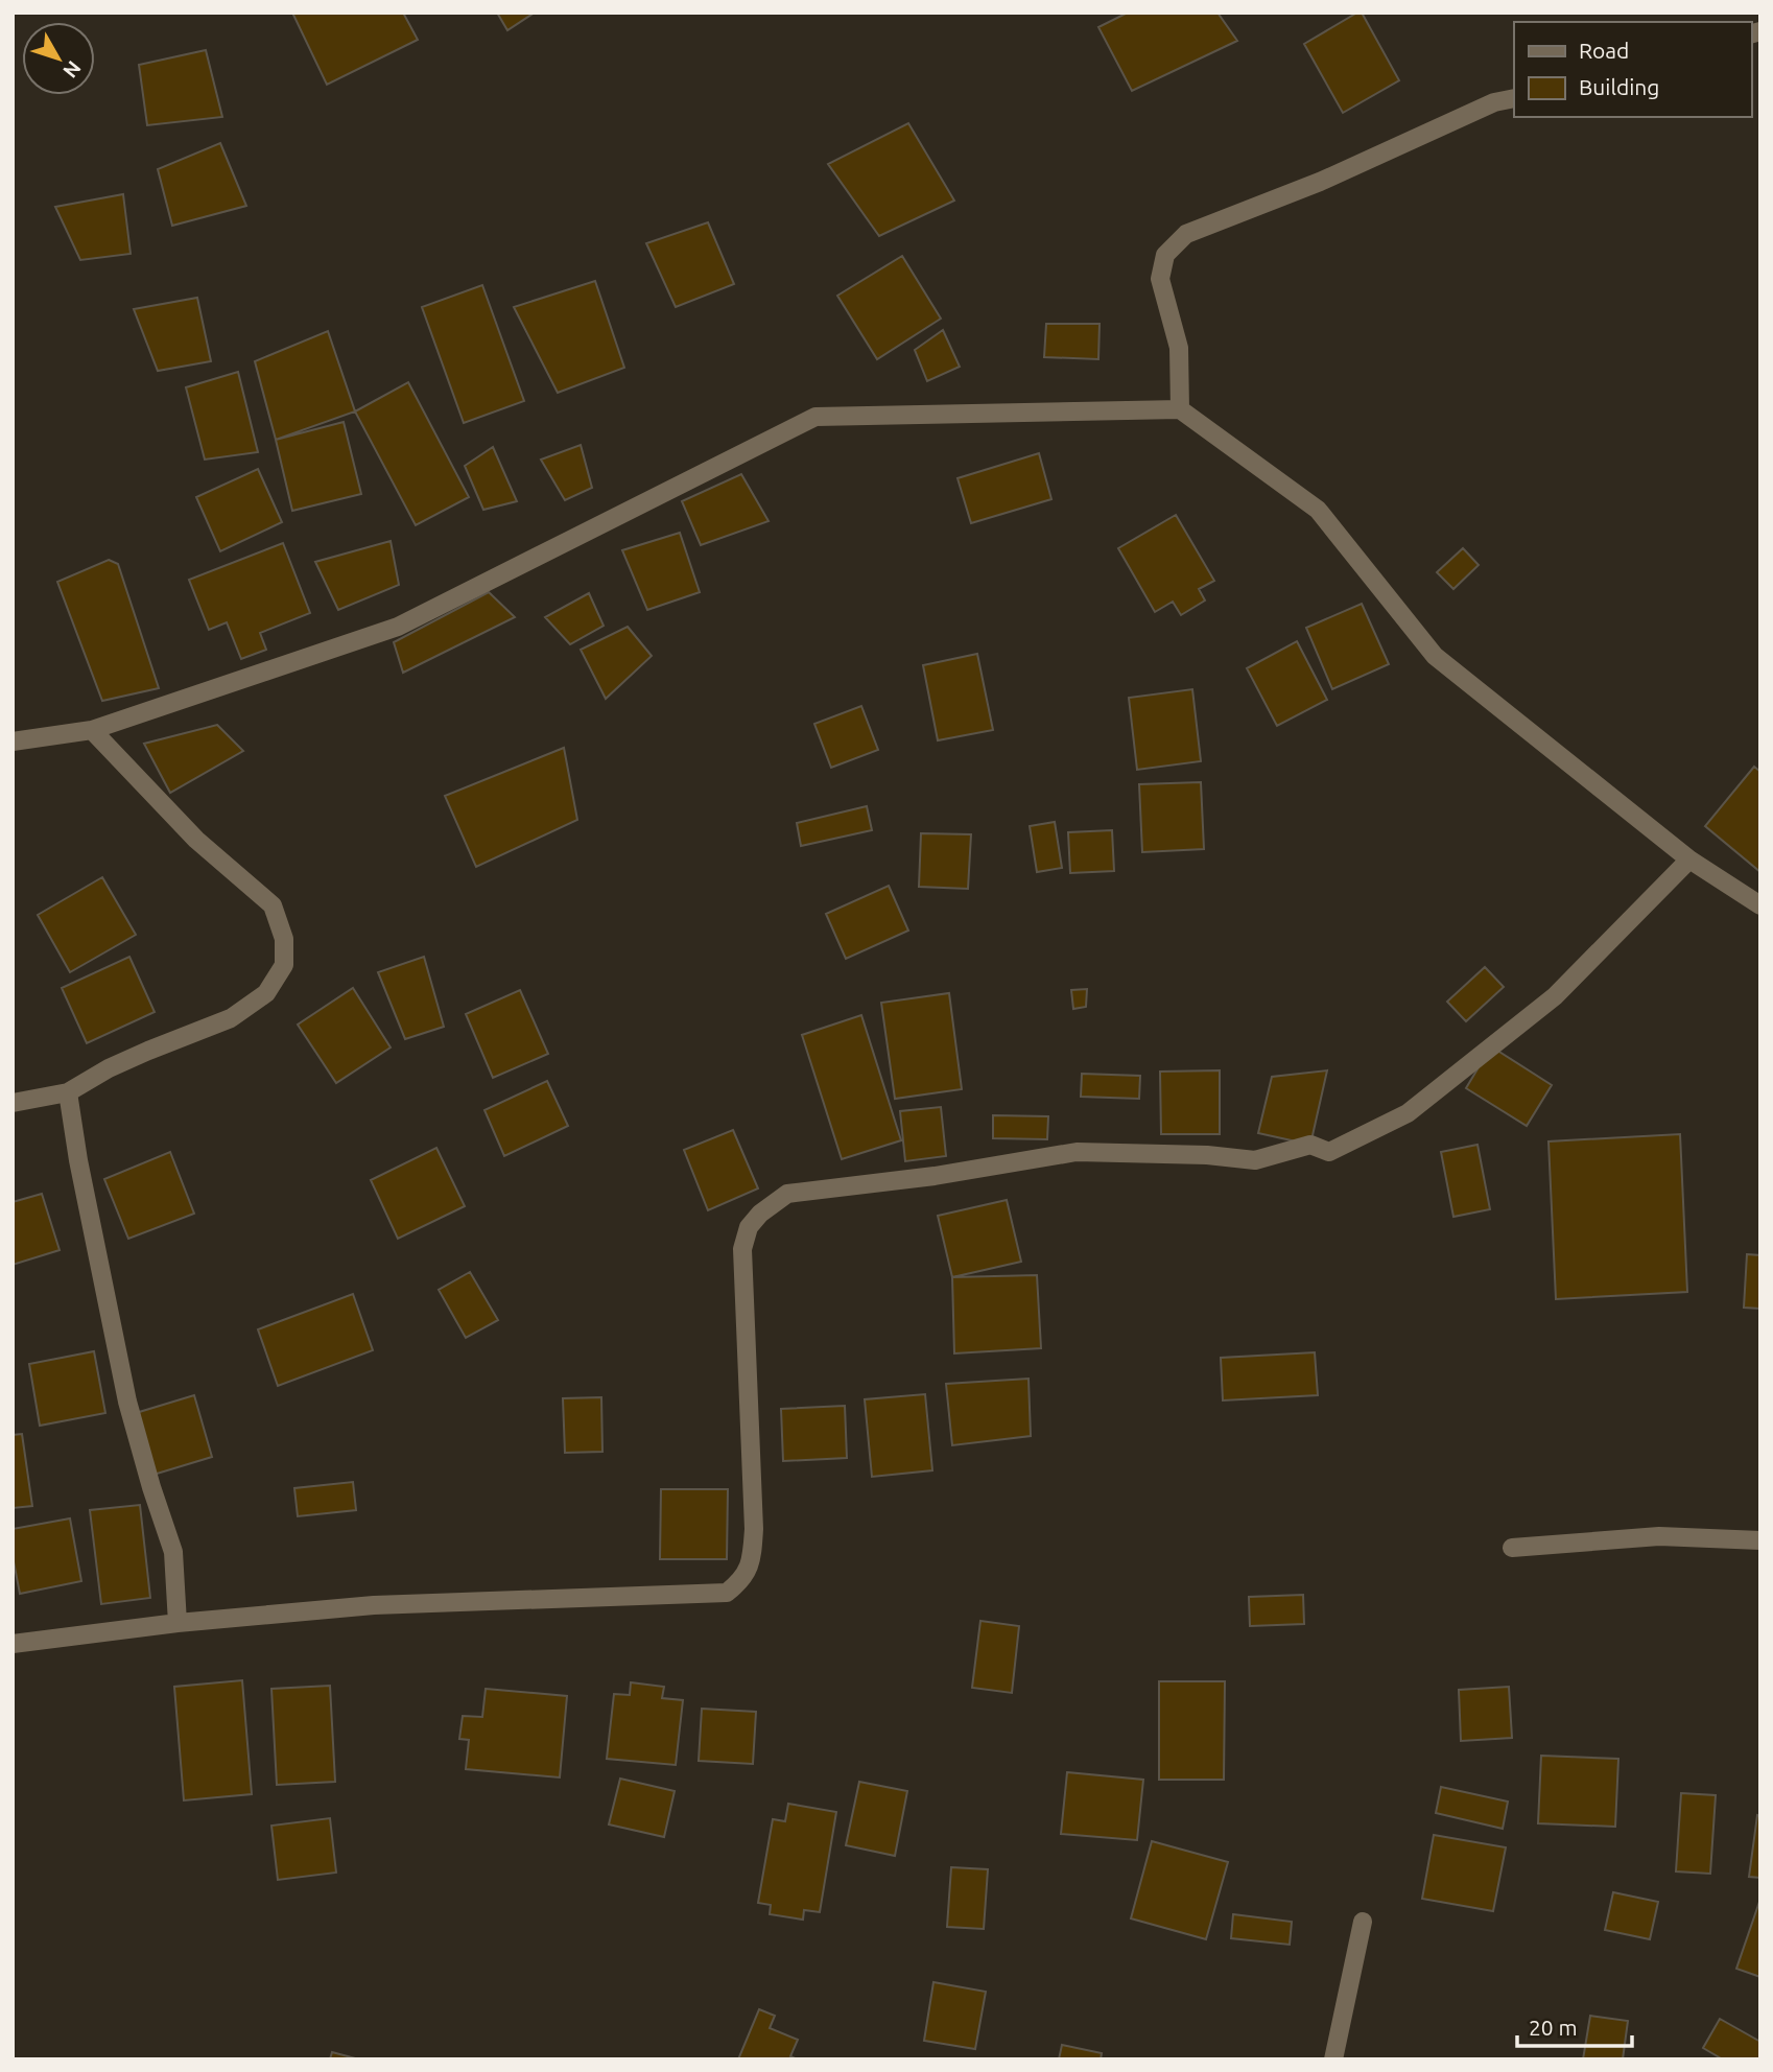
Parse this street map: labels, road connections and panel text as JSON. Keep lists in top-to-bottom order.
{
  "legend": ["Road", "Building"],
  "scale_bar": "20 m",
  "north": "bottom right"
}
